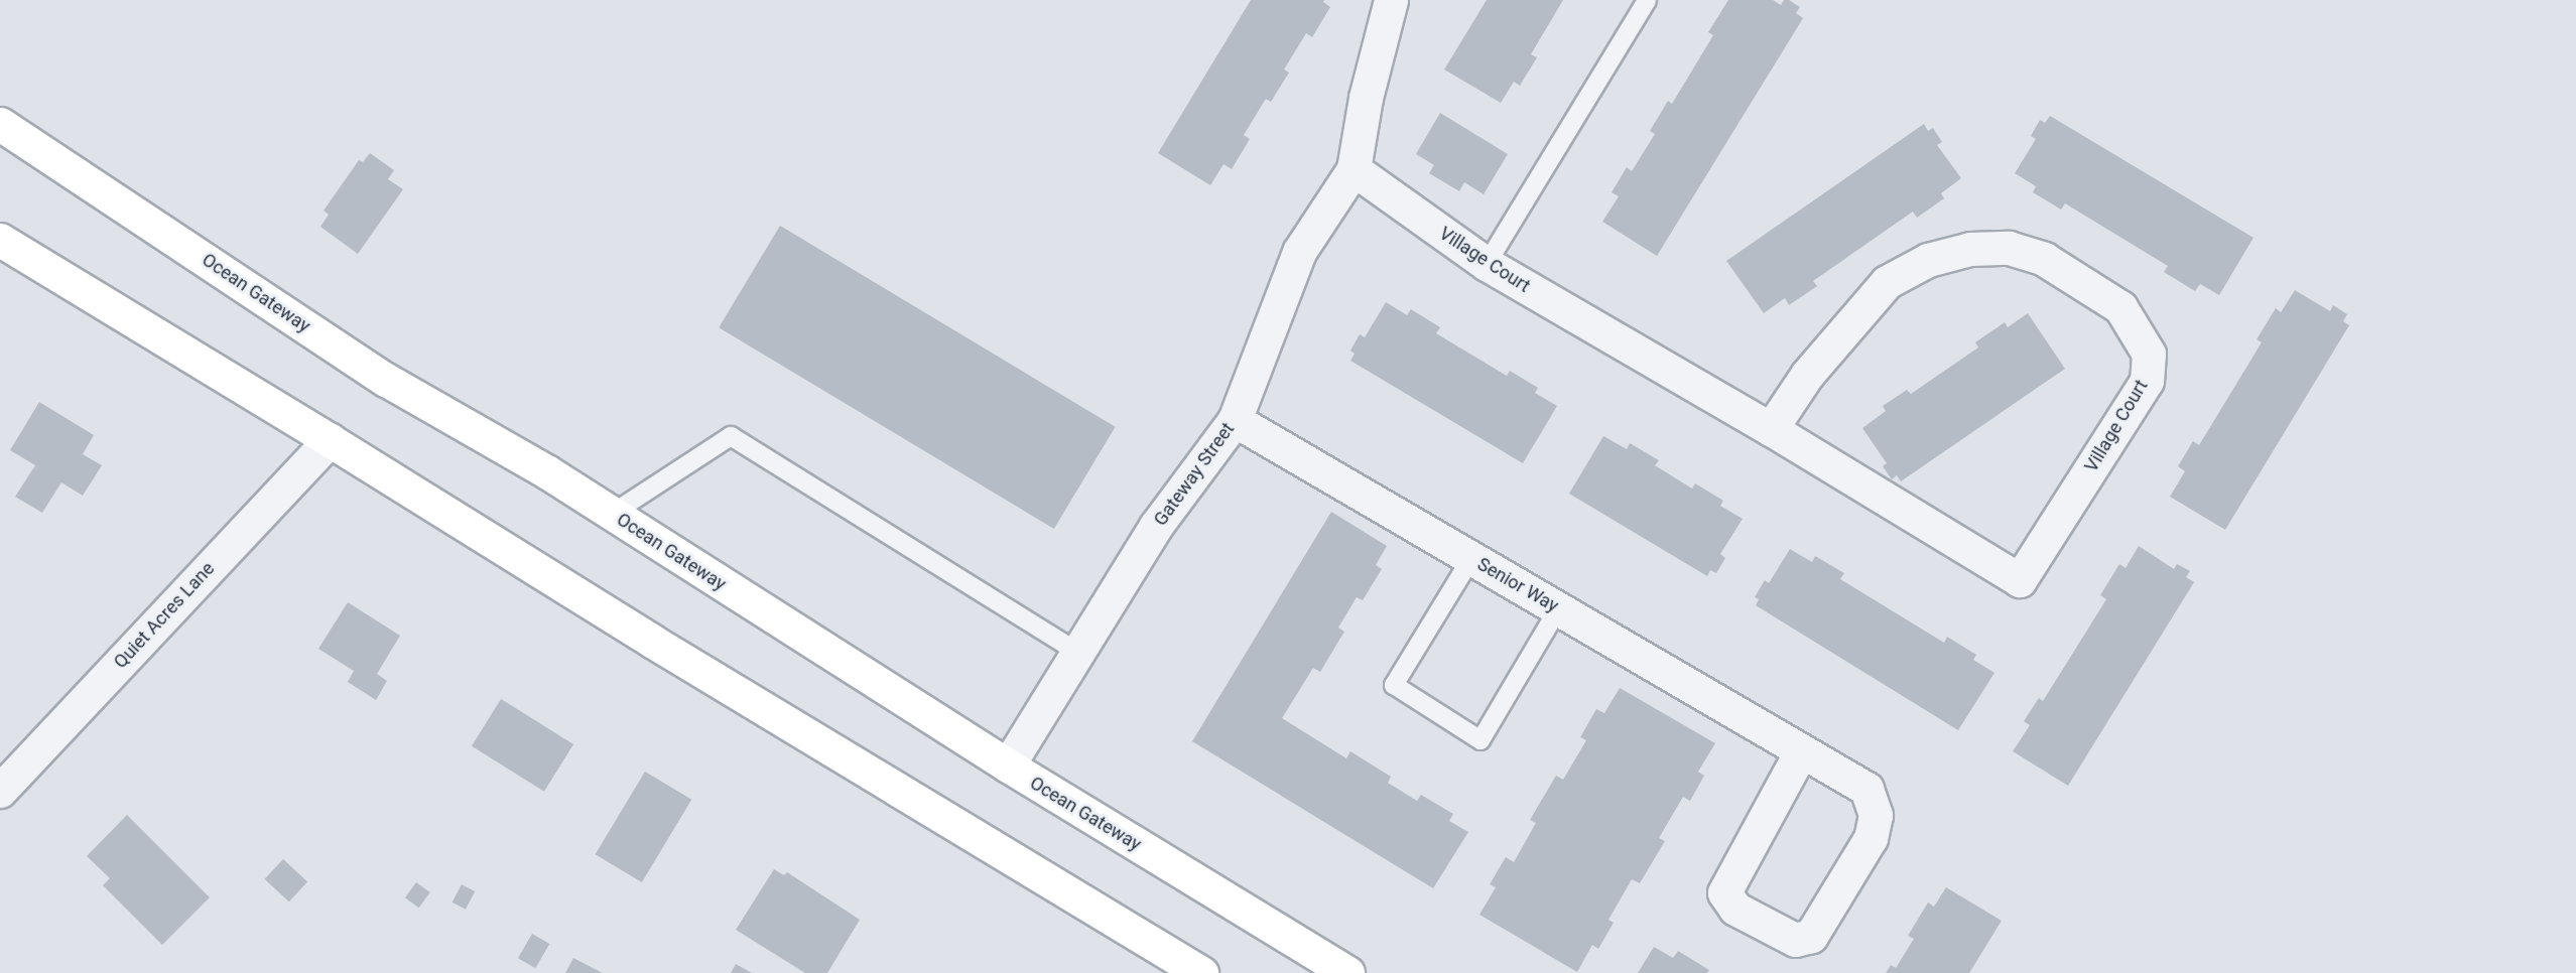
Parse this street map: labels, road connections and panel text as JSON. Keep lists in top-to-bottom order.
{
  "streets": {
    "main road": ["Ocean Gateway"],
    "street": [
      "Village Court",
      "Gateway Street",
      "Senior Way",
      "Quiet Acres Lane"
    ]
  },
  "crossings": [
    ["Village Court", "Gateway Street"],
    ["Ocean Gateway", "Gateway Street"],
    ["Gateway Street", "Senior Way"]
  ]
}
